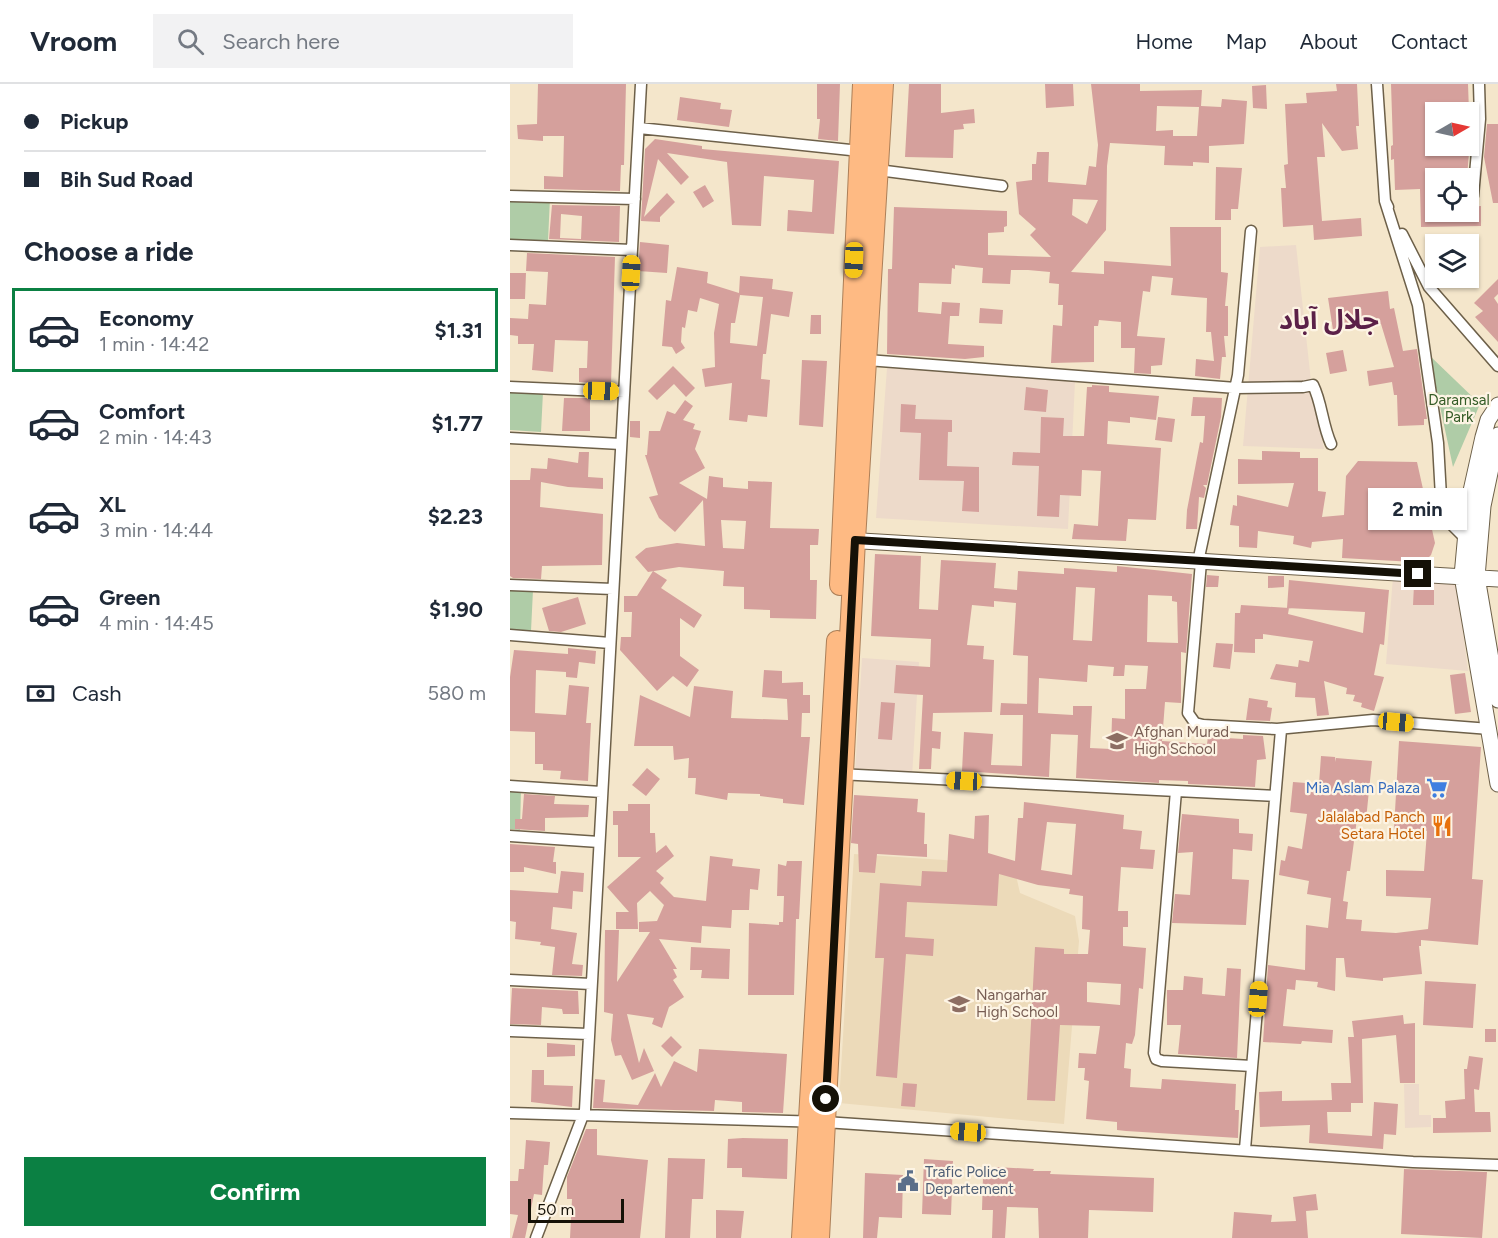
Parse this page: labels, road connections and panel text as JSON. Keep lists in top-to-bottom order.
{
  "districts": ["جلال آباد"],
  "parks": ["Daramsal Park"],
  "places": {
    "school or university": ["Afghan Murad High School", "Nangarhar High School"],
    "supermarket": ["Mia Aslam Palaza"],
    "restaurant": ["Jalalabad Panch Setara Hotel"],
    "public building": ["Trafic Police Departement"]
  },
  "scale_bar": "50 m",
  "north": "right",
  "page": {
    "header": "Vroom",
    "search": "Search here",
    "nav": [
      "Home",
      "Map",
      "About",
      "Contact"
    ],
    "banner": ["Pickup", "Bih Sud Road"],
    "heading": "Choose a ride",
    "list": [
      {
        "name": "Economy",
        "note": "1 min · 14:42",
        "value": "$1.31"
      },
      {
        "name": "Comfort",
        "note": "2 min · 14:43",
        "value": "$1.77"
      },
      {
        "name": "XL",
        "note": "3 min · 14:44",
        "value": "$2.23"
      },
      {
        "name": "Green",
        "note": "4 min · 14:45",
        "value": "$1.90"
      }
    ],
    "bubble": "2 min",
    "pay": ["Cash", "580 m"],
    "buttons": "Confirm",
    "scale": "50 m"
  }
}
